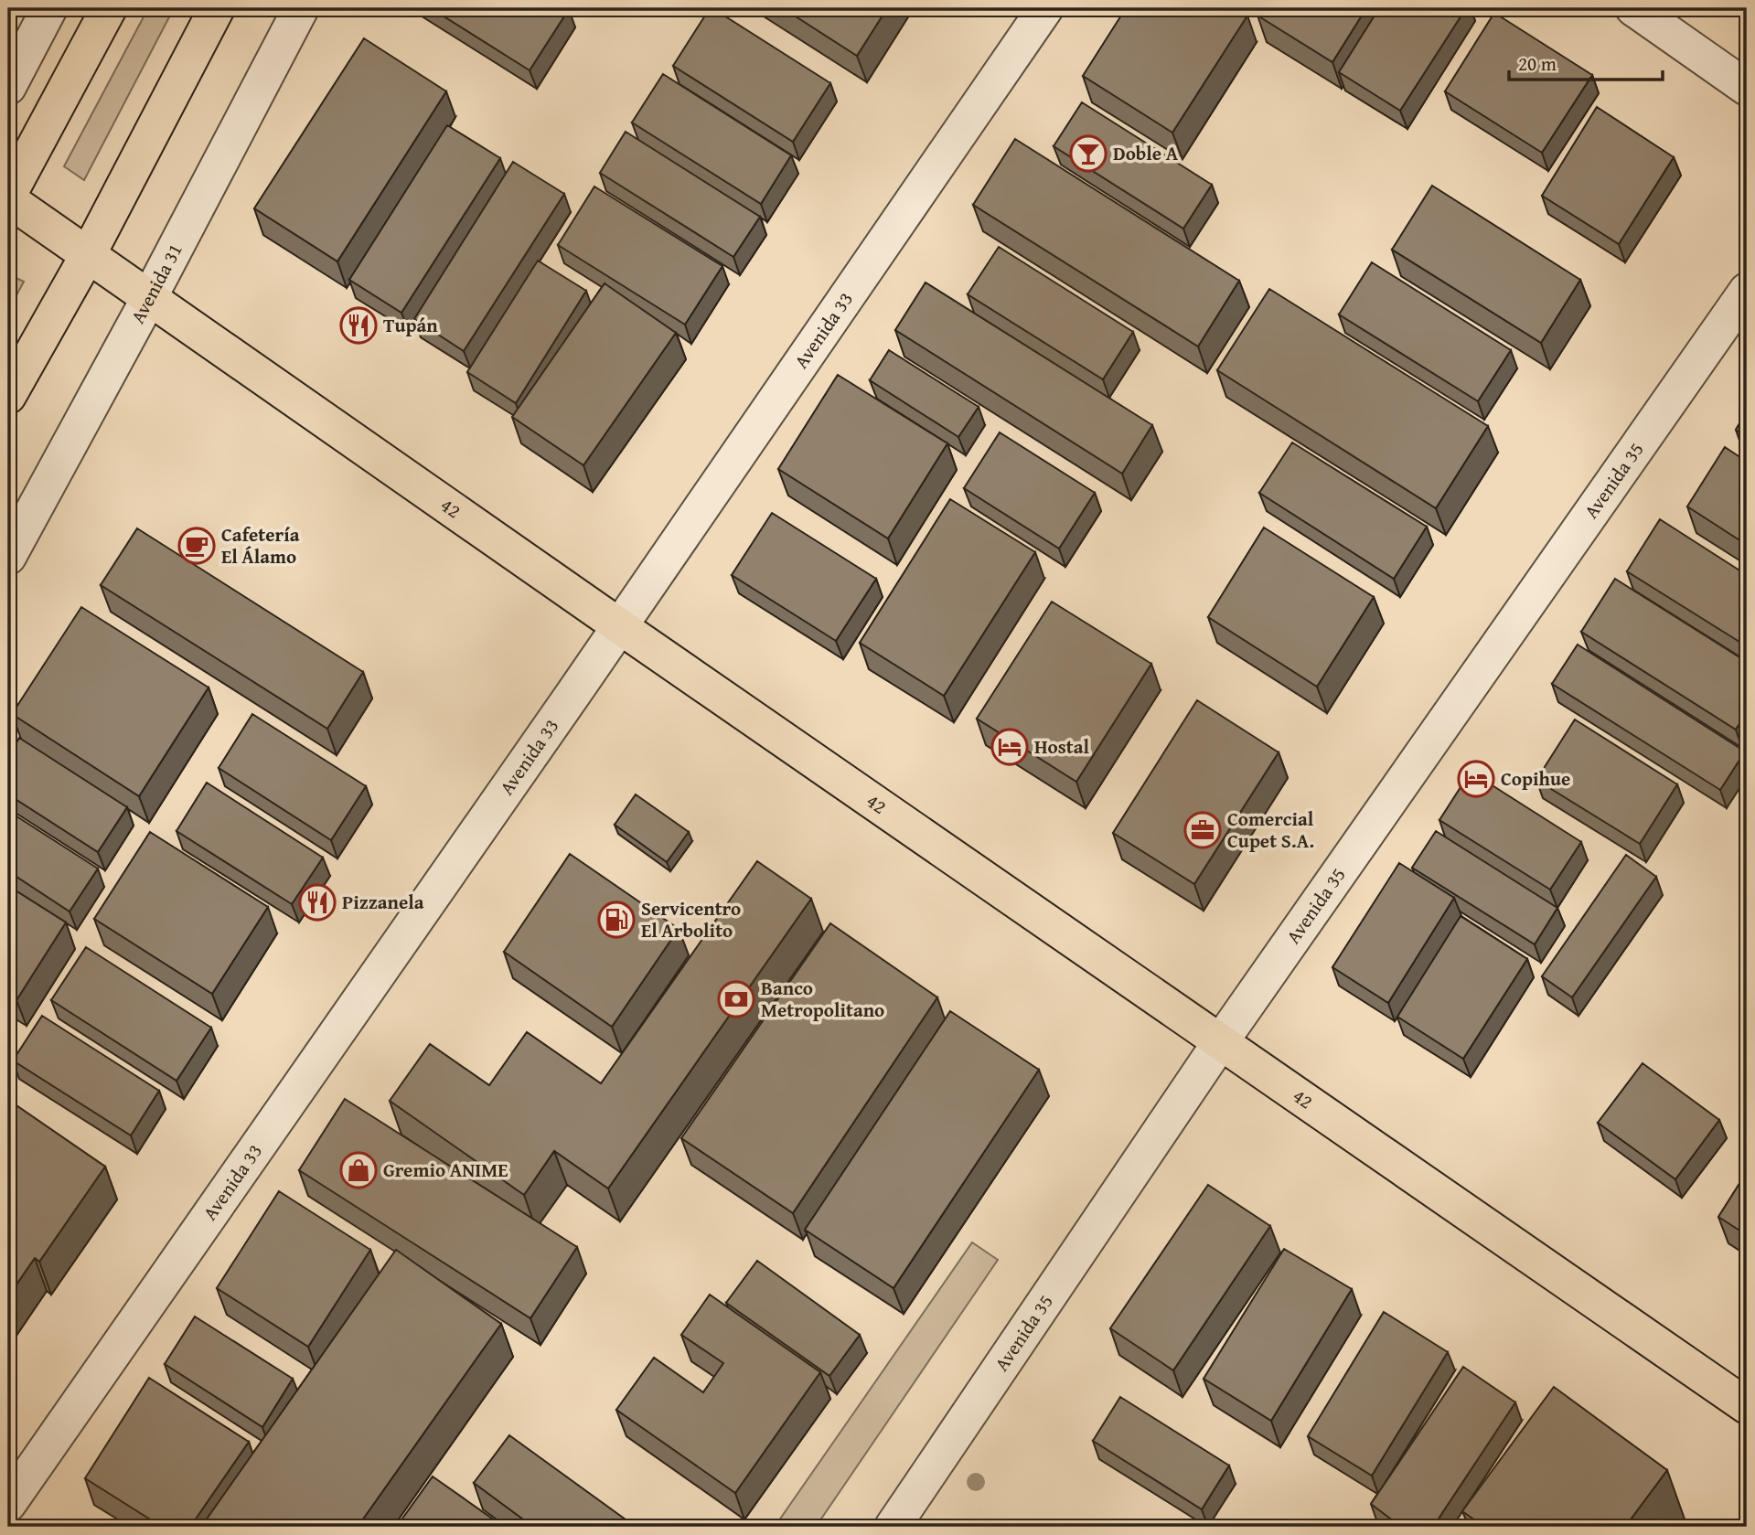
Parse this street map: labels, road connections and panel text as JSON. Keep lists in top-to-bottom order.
{
  "streets": {
    "main road": ["42"],
    "street": ["Avenida 31", "Avenida 33", "Avenida 35"]
  },
  "crossings": [
    ["Avenida 31", "42"],
    ["Avenida 33", "42"],
    ["Avenida 35", "42"]
  ],
  "places": {
    "bar": ["Doble A"],
    "restaurant": ["Tupán", "Pizzanela"],
    "cafe": ["Cafetería El Álamo"],
    "hotel": ["Hostal", "Copihue"],
    "office": ["Comercial Cupet S.A."],
    "fuel station": ["Servicentro El Arbolito"],
    "bank": ["Banco Metropolitano"],
    "shop": ["Gremio ANIME"]
  },
  "scale_bar": "20 m"
}
